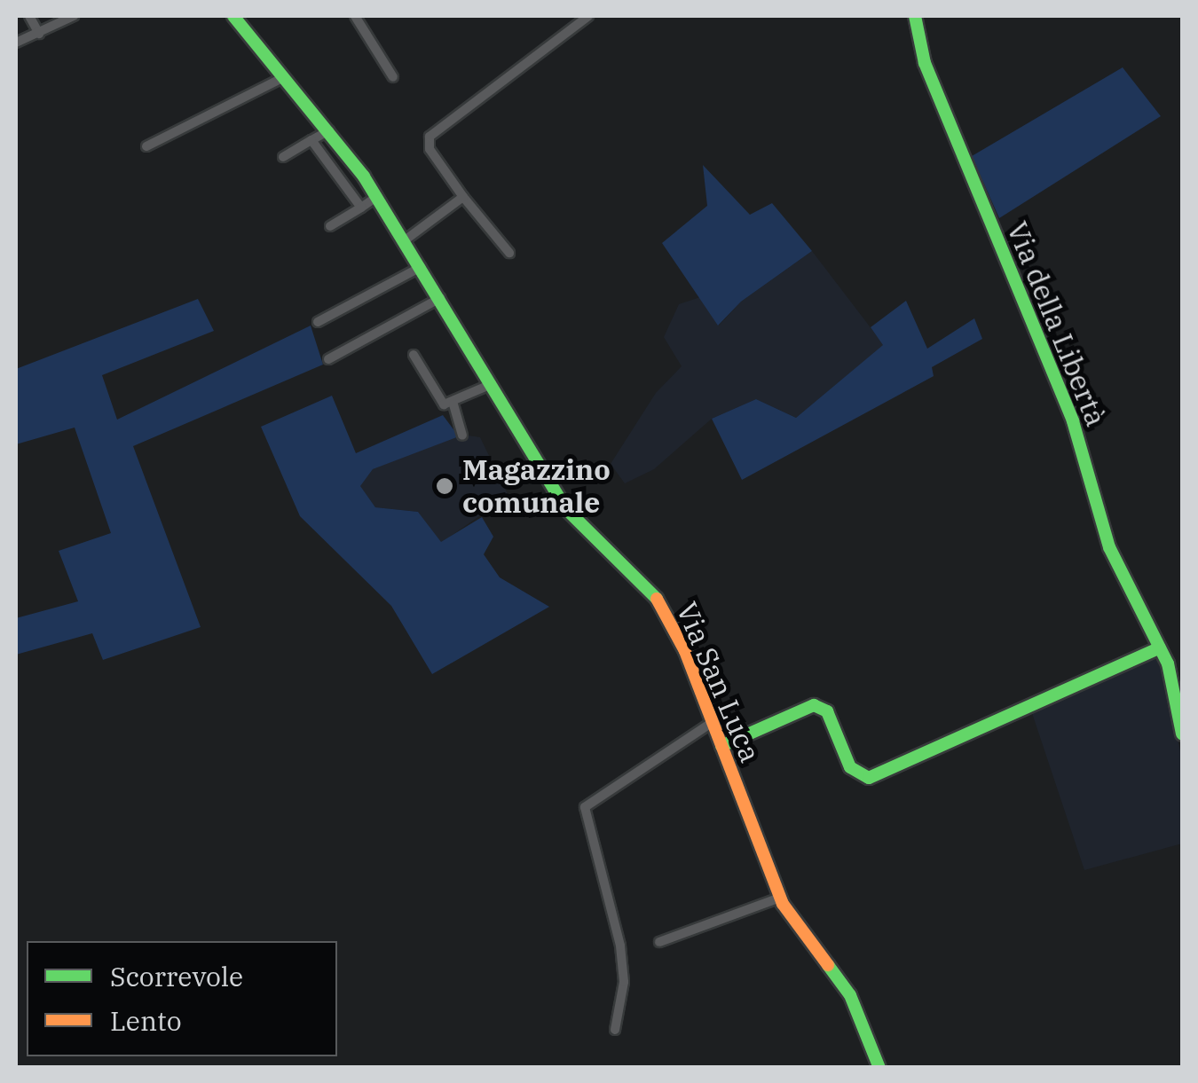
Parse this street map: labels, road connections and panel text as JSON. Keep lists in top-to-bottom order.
{
  "streets": {
    "street": ["Via della Libertà", "Via San Luca"]
  },
  "places": ["Magazzino comunale"],
  "legend": ["Scorrevole", "Lento"]
}
